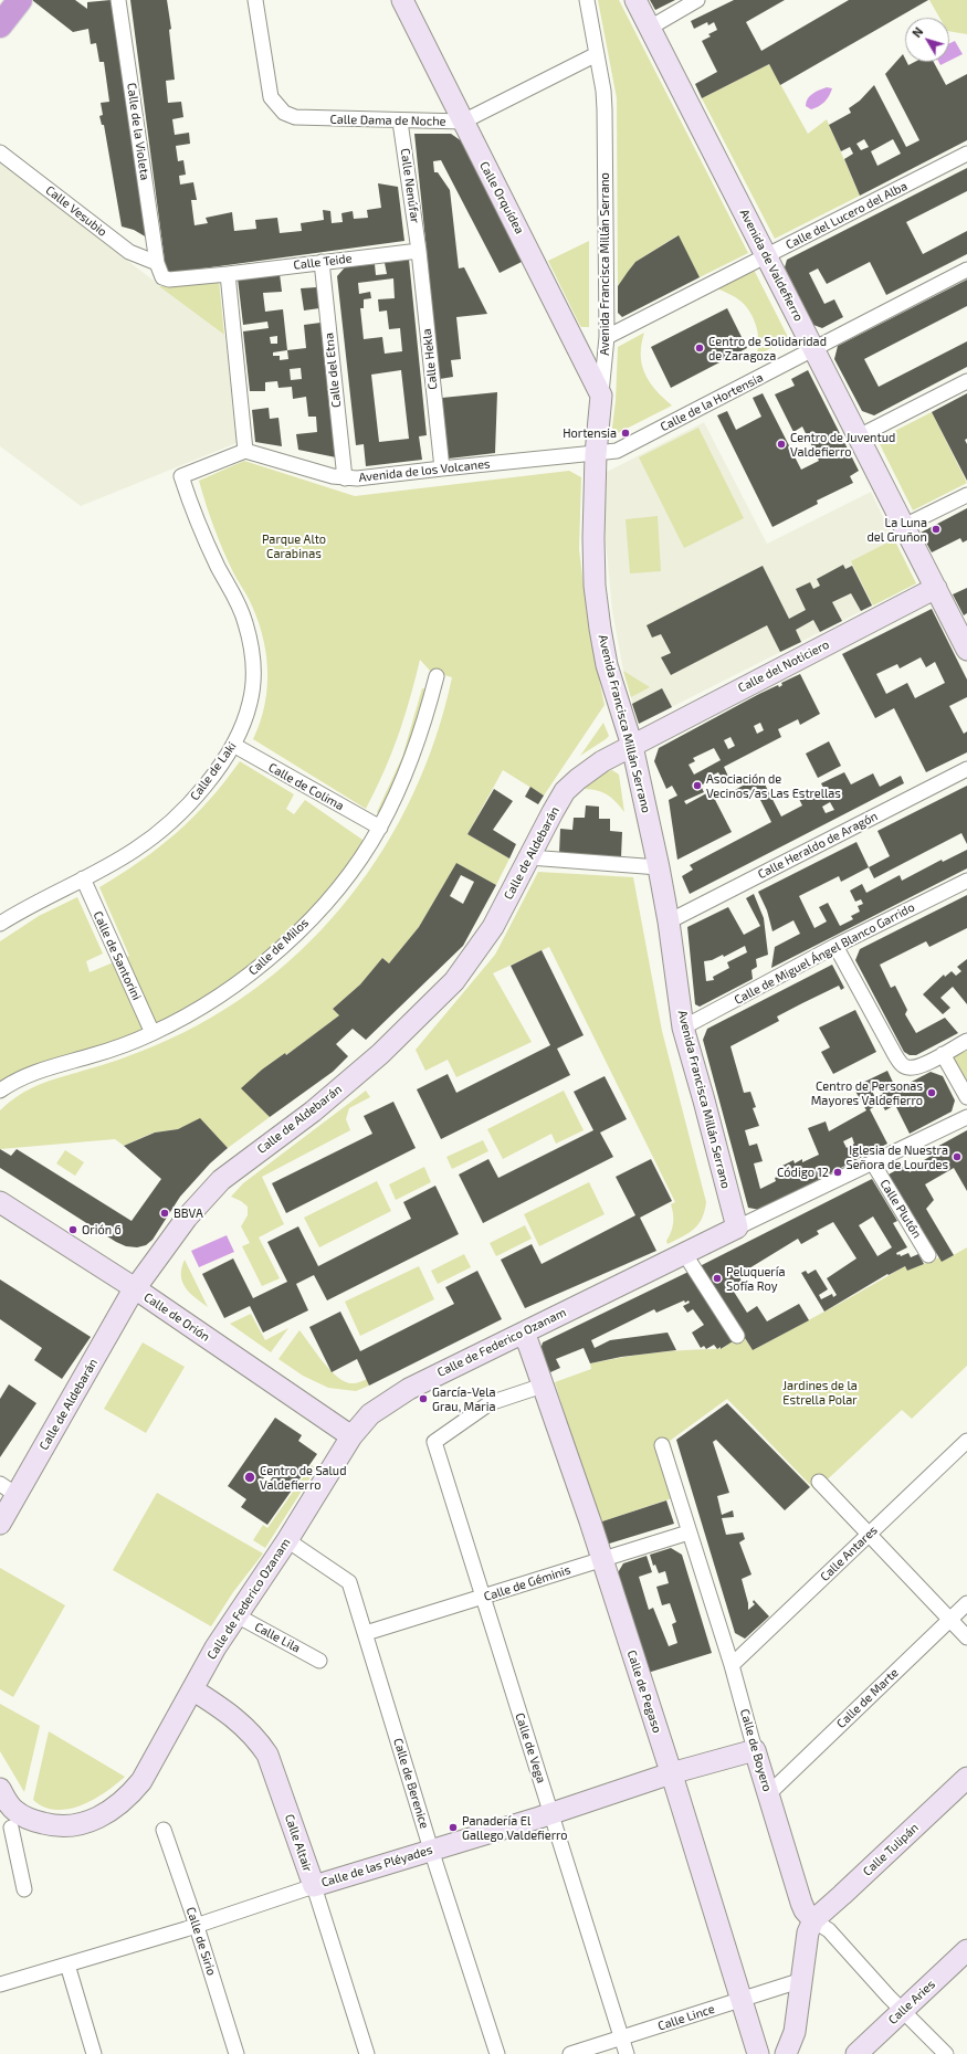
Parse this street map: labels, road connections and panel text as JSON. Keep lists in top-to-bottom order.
{
  "streets": {
    "street": [
      "Calle Dama de Noche",
      "Calle de la Violeta",
      "Calle Nenúfar",
      "Calle Orquídea",
      "Calle Vesubio",
      "Calle del Lucero del Alba",
      "Calle Teide",
      "Avenida Francisca Millán Serrano",
      "Avenida de Valdefierro",
      "Calle Hekla",
      "Calle del Etna",
      "Calle de la Hortensia",
      "Avenida de los Volcanes",
      "Calle del Noticiero",
      "Calle de Laki",
      "Calle de Colima",
      "Calle Heraldo de Aragón",
      "Calle de Aldebarán",
      "Calle de Milos",
      "Calle de Miguel Ángel Blanco Garrido",
      "Calle de Santorini",
      "Calle Plutón",
      "Calle de Orión",
      "Calle de Federico Ozanam",
      "Calle Antares",
      "Calle de Géminis",
      "Calle Lila",
      "Calle de Pegaso",
      "Calle de Marte",
      "Calle de Vega",
      "Calle de Boyero",
      "Calle de Berenice",
      "Calle Altair",
      "Calle Tulipán",
      "Calle de las Pléyades",
      "Calle de Sirio",
      "Calle Aries",
      "Calle Lince"
    ]
  },
  "crossings": [
    ["Calle Dama de Noche", "Calle Nenúfar"],
    ["Calle Dama de Noche", "Calle Orquídea"],
    ["Calle Dama de Noche", "Avenida Francisca Millán Serrano"],
    ["Calle de la Violeta", "Calle Vesubio"],
    ["Calle de la Violeta", "Calle Teide"],
    ["Calle Nenúfar", "Calle Teide"],
    ["Calle Nenúfar", "Calle Hekla"],
    ["Calle Orquídea", "Avenida Francisca Millán Serrano"],
    ["Calle Vesubio", "Calle Teide"],
    ["Calle del Lucero del Alba", "Avenida Francisca Millán Serrano"],
    ["Calle del Lucero del Alba", "Avenida de Valdefierro"],
    ["Calle Teide", "Calle Hekla"],
    ["Calle Teide", "Calle del Etna"],
    ["Avenida Francisca Millán Serrano", "Calle de la Hortensia"],
    ["Avenida Francisca Millán Serrano", "Avenida de los Volcanes"],
    ["Avenida Francisca Millán Serrano", "Calle del Noticiero"],
    ["Avenida Francisca Millán Serrano", "Calle Heraldo de Aragón"],
    ["Avenida Francisca Millán Serrano", "Calle de Aldebarán"],
    ["Avenida Francisca Millán Serrano", "Calle de Miguel Ángel Blanco Garrido"],
    ["Avenida Francisca Millán Serrano", "Calle de Federico Ozanam"],
    ["Avenida de Valdefierro", "Calle de la Hortensia"],
    ["Avenida de Valdefierro", "Calle del Noticiero"],
    ["Calle Hekla", "Avenida de los Volcanes"],
    ["Calle del Etna", "Avenida de los Volcanes"],
    ["Calle de la Hortensia", "Avenida de los Volcanes"],
    ["Avenida de los Volcanes", "Calle de Laki"],
    ["Calle del Noticiero", "Calle de Aldebarán"],
    ["Calle de Laki", "Calle de Colima"],
    ["Calle de Laki", "Calle de Santorini"],
    ["Calle de Colima", "Calle de Milos"],
    ["Calle de Aldebarán", "Calle de Orión"],
    ["Calle de Milos", "Calle de Santorini"],
    ["Calle Plutón", "Calle de Federico Ozanam"],
    ["Calle de Orión", "Calle de Federico Ozanam"],
    ["Calle de Federico Ozanam", "Calle Lila"],
    ["Calle de Federico Ozanam", "Calle de Pegaso"],
    ["Calle de Federico Ozanam", "Calle de Berenice"],
    ["Calle de Federico Ozanam", "Calle Altair"],
    ["Calle Antares", "Calle de Boyero"],
    ["Calle de Géminis", "Calle de Pegaso"],
    ["Calle de Géminis", "Calle de Vega"],
    ["Calle de Géminis", "Calle de Boyero"],
    ["Calle de Géminis", "Calle de Berenice"],
    ["Calle de Pegaso", "Calle de las Pléyades"],
    ["Calle de Pegaso", "Calle Lince"],
    ["Calle de Marte", "Calle de Boyero"],
    ["Calle de Vega", "Calle de las Pléyades"],
    ["Calle de Vega", "Calle Lince"],
    ["Calle de Boyero", "Calle Tulipán"],
    ["Calle de Boyero", "Calle de las Pléyades"],
    ["Calle de Berenice", "Calle de las Pléyades"],
    ["Calle Altair", "Calle de las Pléyades"],
    ["Calle de las Pléyades", "Calle de Sirio"]
  ],
  "parks": ["Parque Alto Carabinas", "Jardines de la Estrella Polar"],
  "places": [
    "Centro de Solidaridad de Zaragoza",
    "Hortensia",
    "Centro de Juventud Valdefierro",
    "La Luna del Gruñon",
    "Asociación de Vecinos/as Las Estrellas",
    "Centro de Personas Mayores Valdefierro",
    "Iglesia de Nuestra Señora de Lourdes",
    "Código 12",
    "BBVA",
    "Orión 6",
    "Peluquería Sofía Roy",
    "García-Vela Grau, Maria",
    "Centro de Salud Valdefierro",
    "Panadería El Gallego Valdefierro"
  ],
  "north": "top left"
}
